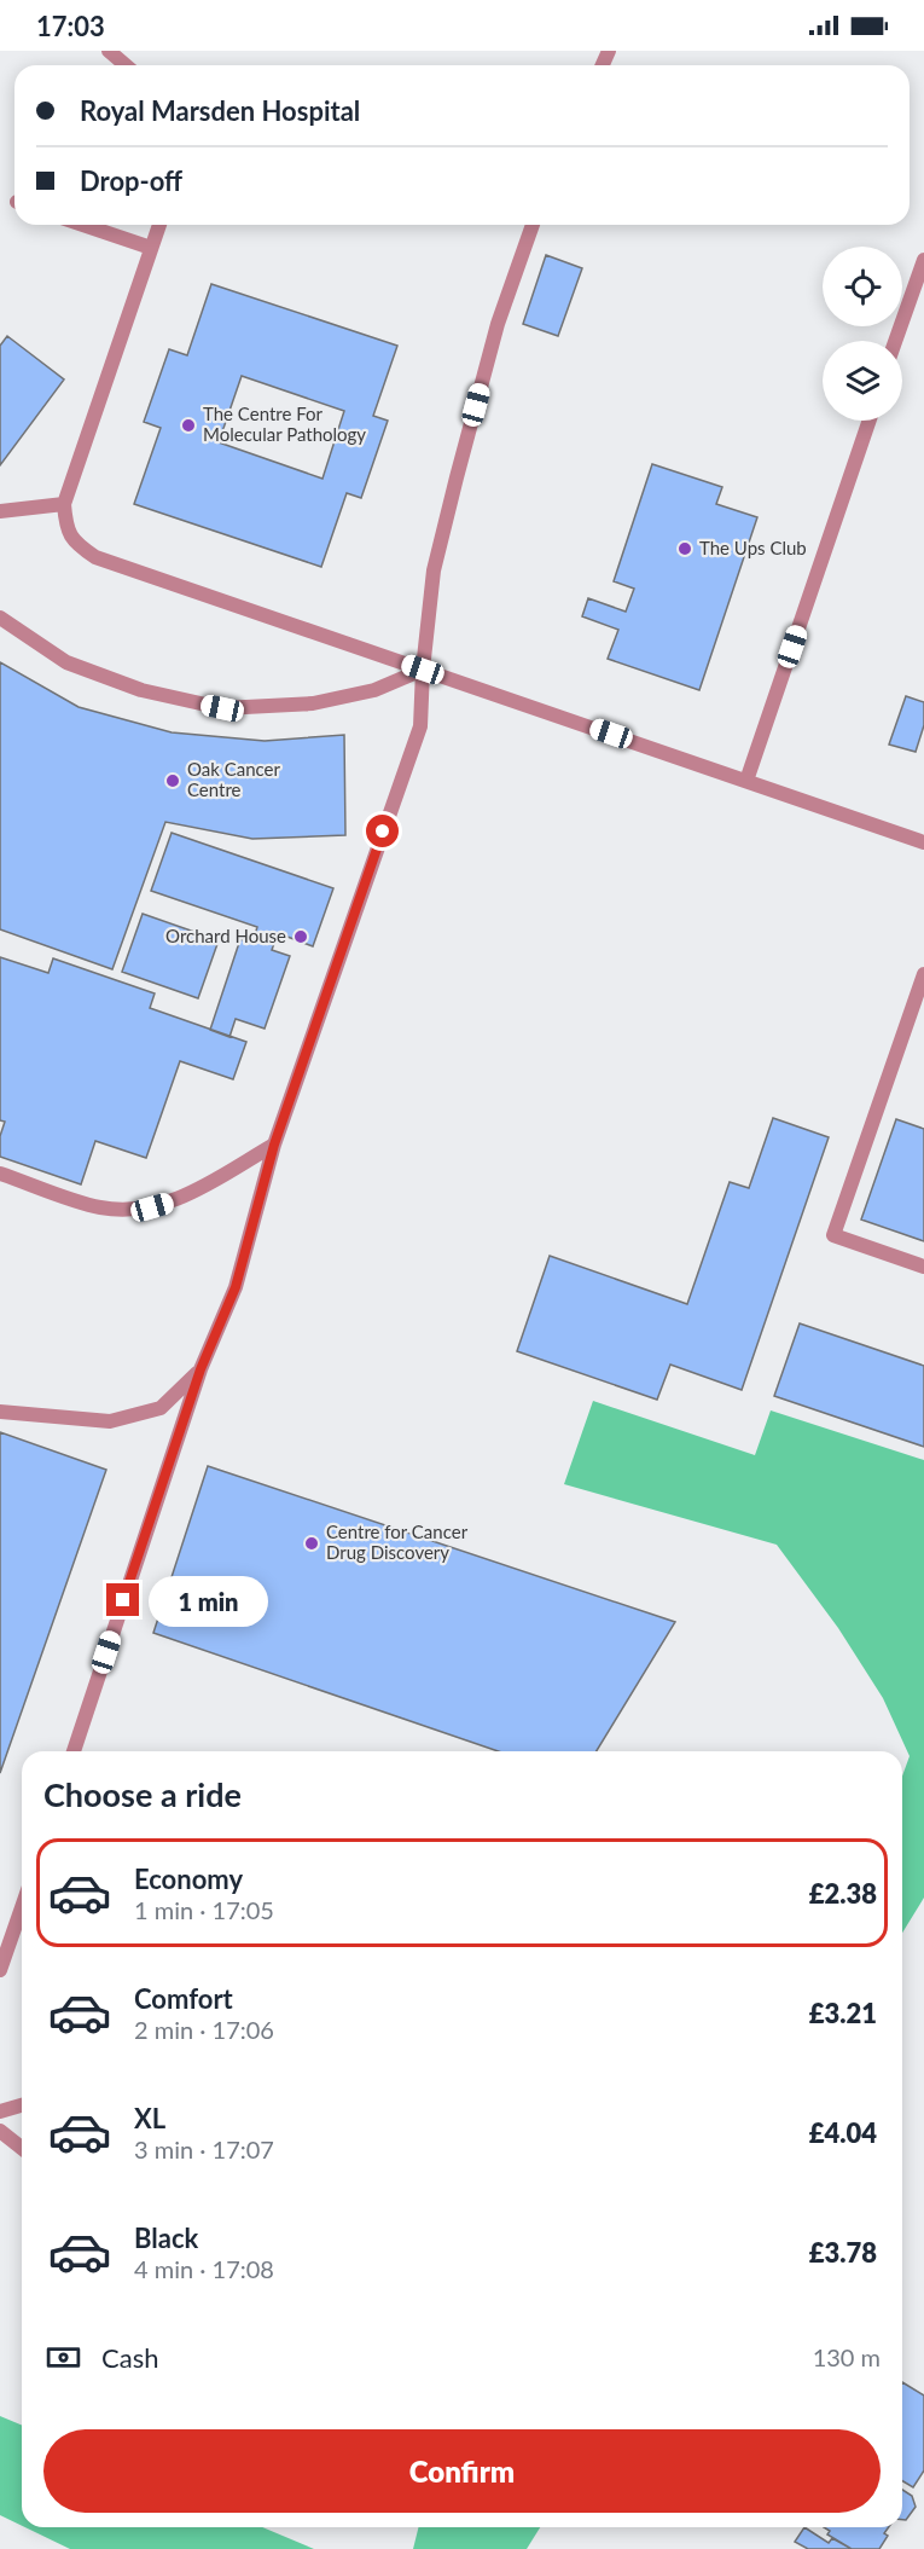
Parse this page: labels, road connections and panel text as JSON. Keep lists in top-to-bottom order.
{
  "places": [
    "The Centre For Molecular Pathology",
    "The Ups Club",
    "Oak Cancer Centre",
    "Orchard House",
    "Centre for Cancer Drug Discovery"
  ],
  "page": {
    "status": "17:03",
    "banner": ["Royal Marsden Hospital", "Drop-off"],
    "bubble": "1 min",
    "heading": "Choose a ride",
    "list": [
      {
        "name": "Economy",
        "note": "1 min · 17:05",
        "value": "£2.38"
      },
      {
        "name": "Comfort",
        "note": "2 min · 17:06",
        "value": "£3.21"
      },
      {
        "name": "XL",
        "note": "3 min · 17:07",
        "value": "£4.04"
      },
      {
        "name": "Black",
        "note": "4 min · 17:08",
        "value": "£3.78"
      }
    ],
    "pay": ["Cash", "130 m"],
    "buttons": "Confirm"
  }
}
